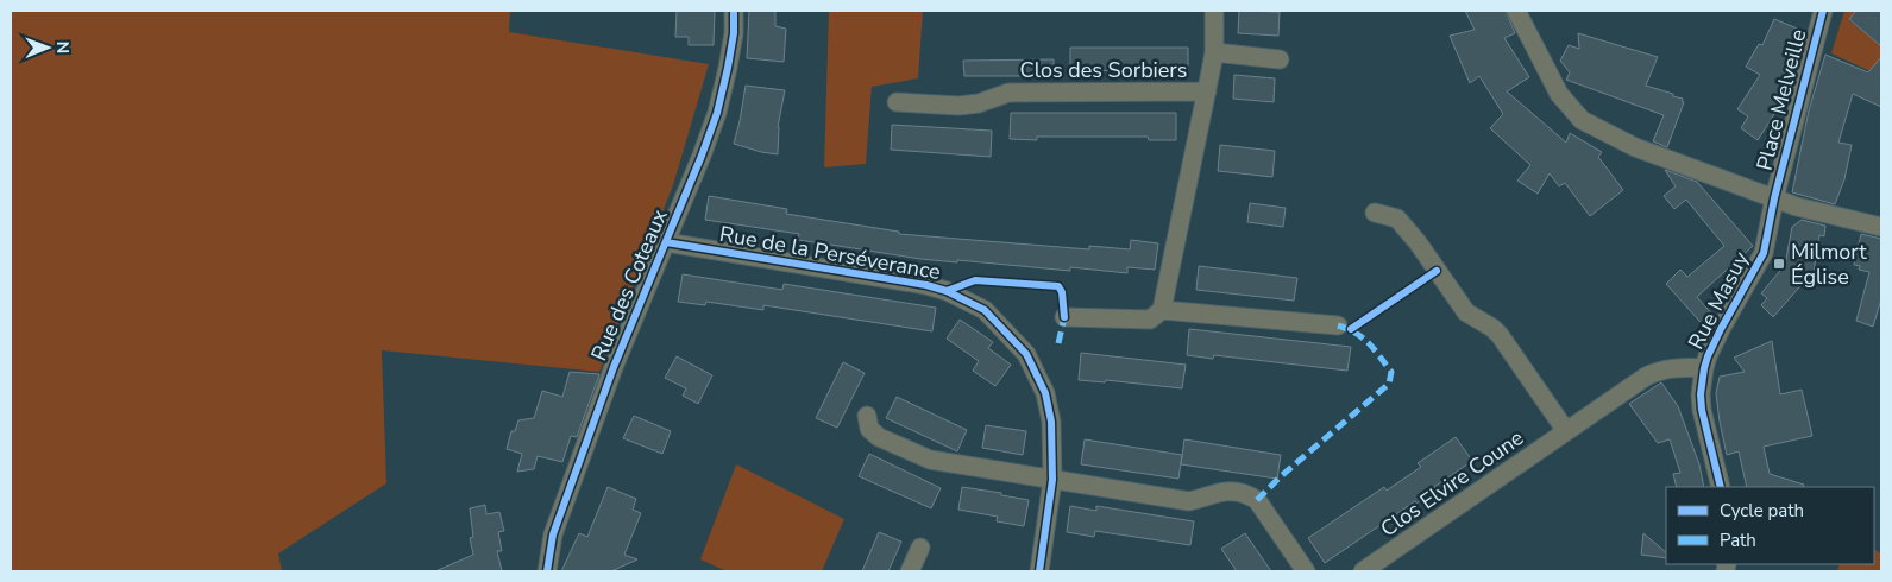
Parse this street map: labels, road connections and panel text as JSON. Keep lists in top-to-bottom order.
{
  "streets": {
    "street": [
      "Clos des Sorbiers",
      "Place Melveille",
      "Rue de la Perséverance",
      "Rue des Coteaux",
      "Rue Masuy",
      "Clos Elvire Coune"
    ]
  },
  "crossings": [
    ["Place Melveille", "Rue Masuy"],
    ["Rue de la Perséverance", "Rue des Coteaux"],
    ["Rue Masuy", "Clos Elvire Coune"]
  ],
  "places": {
    "transit": ["Milmort Église"]
  },
  "legend": ["Cycle path", "Path"],
  "north": "right"
}
